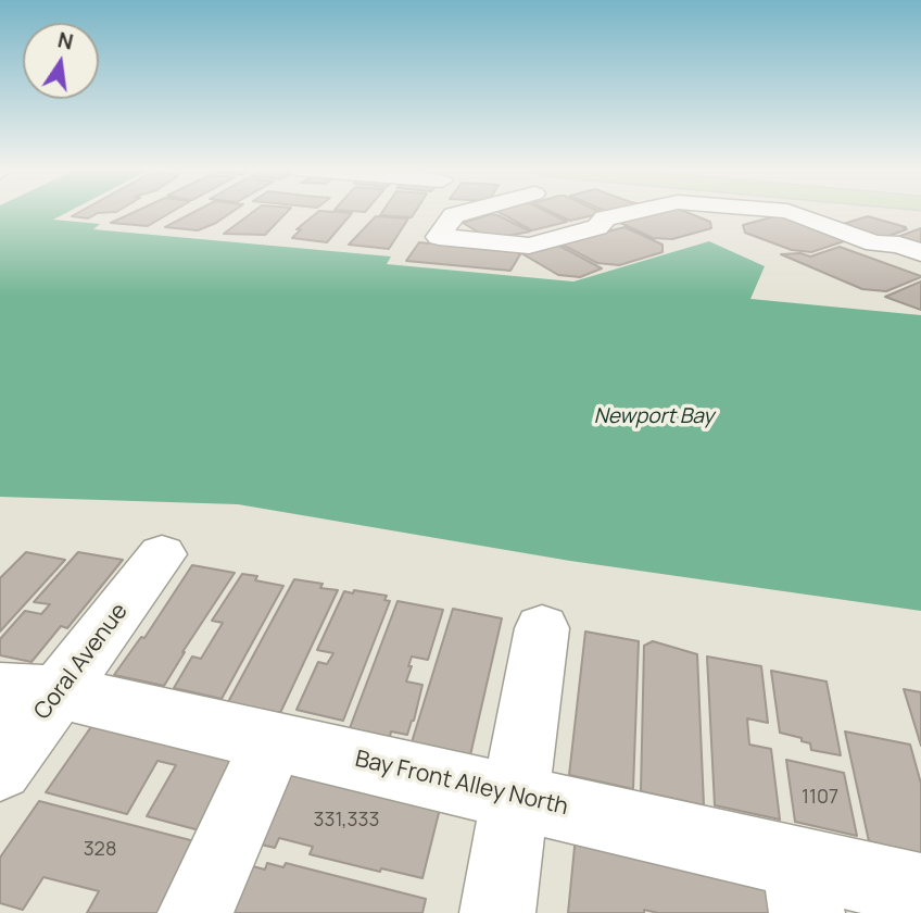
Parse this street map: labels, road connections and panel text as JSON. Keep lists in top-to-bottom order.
{
  "streets": {
    "street": ["Coral Avenue", "Bay Front Alley North"]
  },
  "crossings": [
    ["Coral Avenue", "Bay Front Alley North"]
  ],
  "water": ["Newport Bay"],
  "house_numbers": ["1107", "331,333", "328"],
  "north": "top"
}
